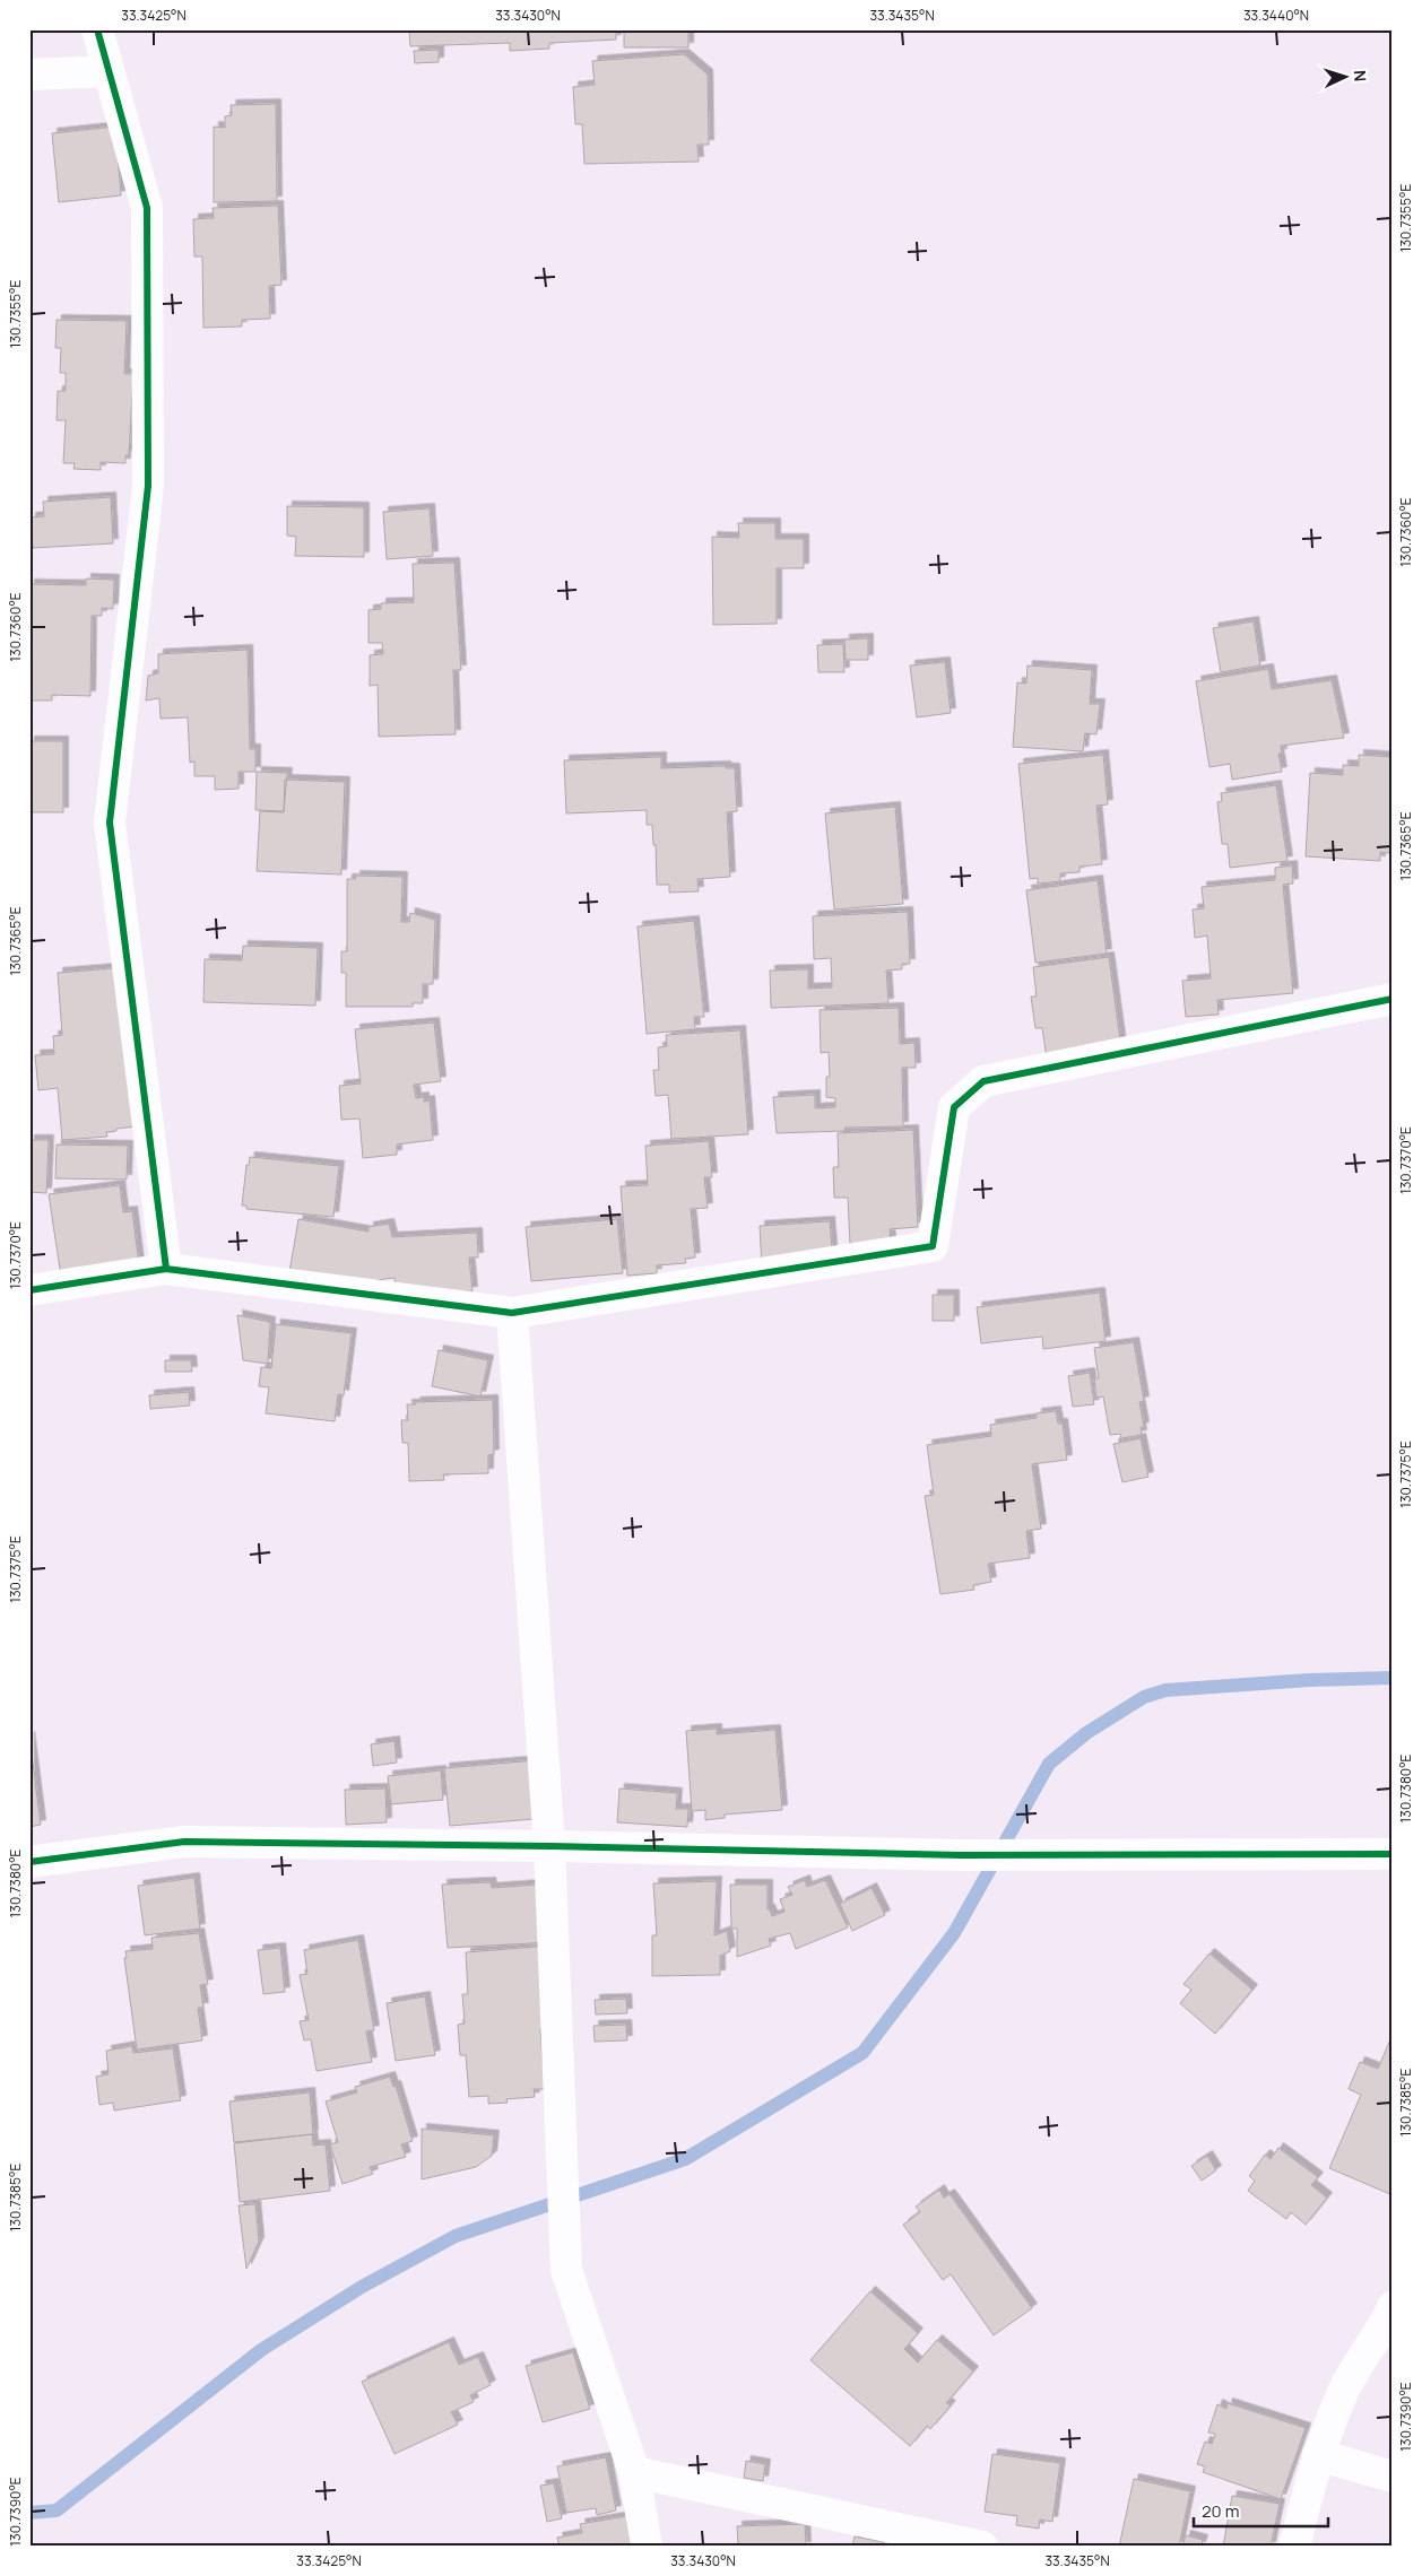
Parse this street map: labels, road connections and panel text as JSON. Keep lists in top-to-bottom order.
{
  "scale_bar": "20 m",
  "north": "right",
  "coordinates": [
    "33.3425°N",
    "33.3430°N",
    "33.3435°N",
    "33.3440°N",
    "130.7355°E",
    "130.7360°E",
    "130.7365°E",
    "130.7370°E",
    "130.7375°E",
    "130.7380°E",
    "130.7385°E",
    "130.7390°E"
  ]
}
